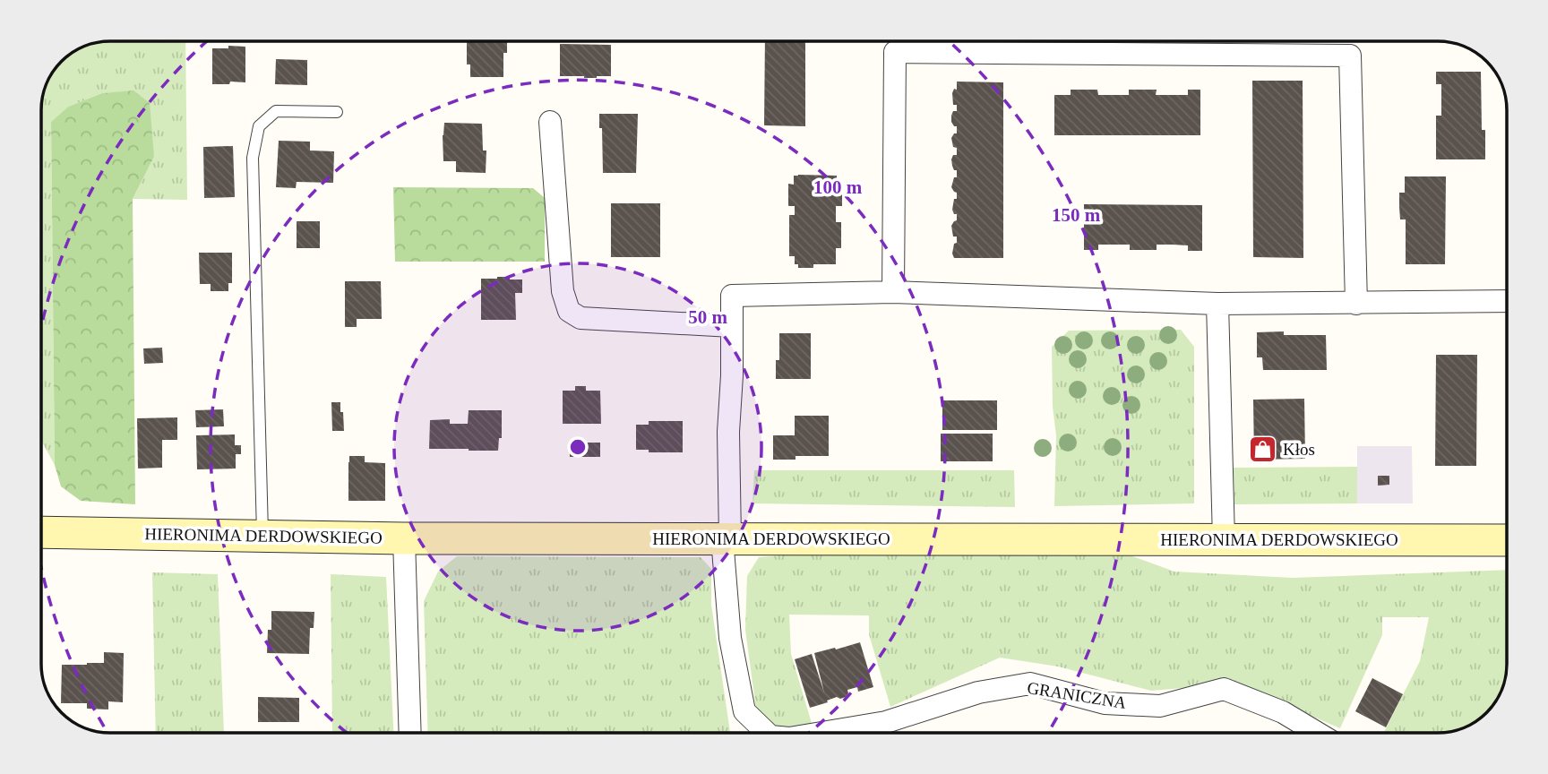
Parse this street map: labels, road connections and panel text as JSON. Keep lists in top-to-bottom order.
{
  "streets": {
    "street": ["HIERONIMA DERDOWSKIEGO", "GRANICZNA"]
  },
  "crossings": [
    ["HIERONIMA DERDOWSKIEGO", "GRANICZNA"]
  ],
  "places": {
    "shop": ["Kłos"]
  },
  "rings": ["100 m", "150 m", "50 m"]
}
